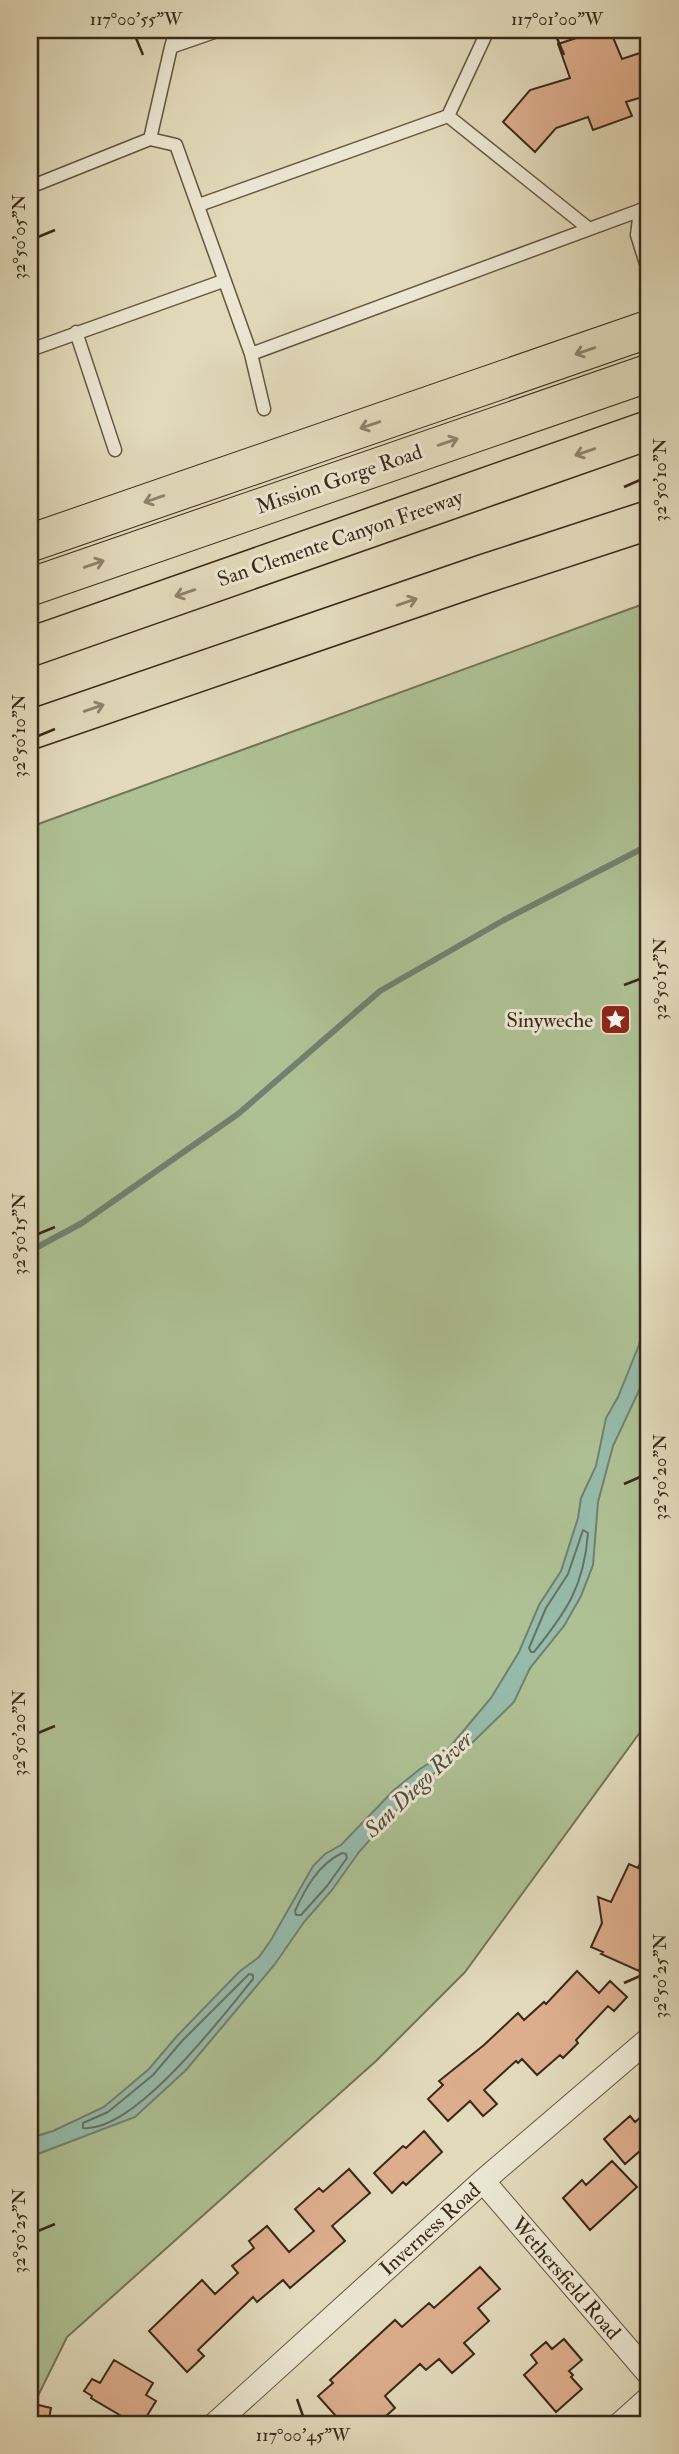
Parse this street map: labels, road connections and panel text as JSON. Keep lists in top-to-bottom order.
{
  "streets": {
    "highway": ["San Clemente Canyon Freeway"],
    "main road": ["Mission Gorge Road"],
    "street": ["Inverness Road", "Wethersfield Road"]
  },
  "crossings": [
    ["Inverness Road", "Wethersfield Road"]
  ],
  "water": ["San Diego River"],
  "places": {
    "place": ["Sinyweche"]
  },
  "coordinates": [
    "117°00'55\"W",
    "117°01'00\"W",
    "32°50'05\"N",
    "32°50'10\"N",
    "32°50'15\"N",
    "32°50'20\"N",
    "32°50'25\"N",
    "117°00'45\"W"
  ]
}
